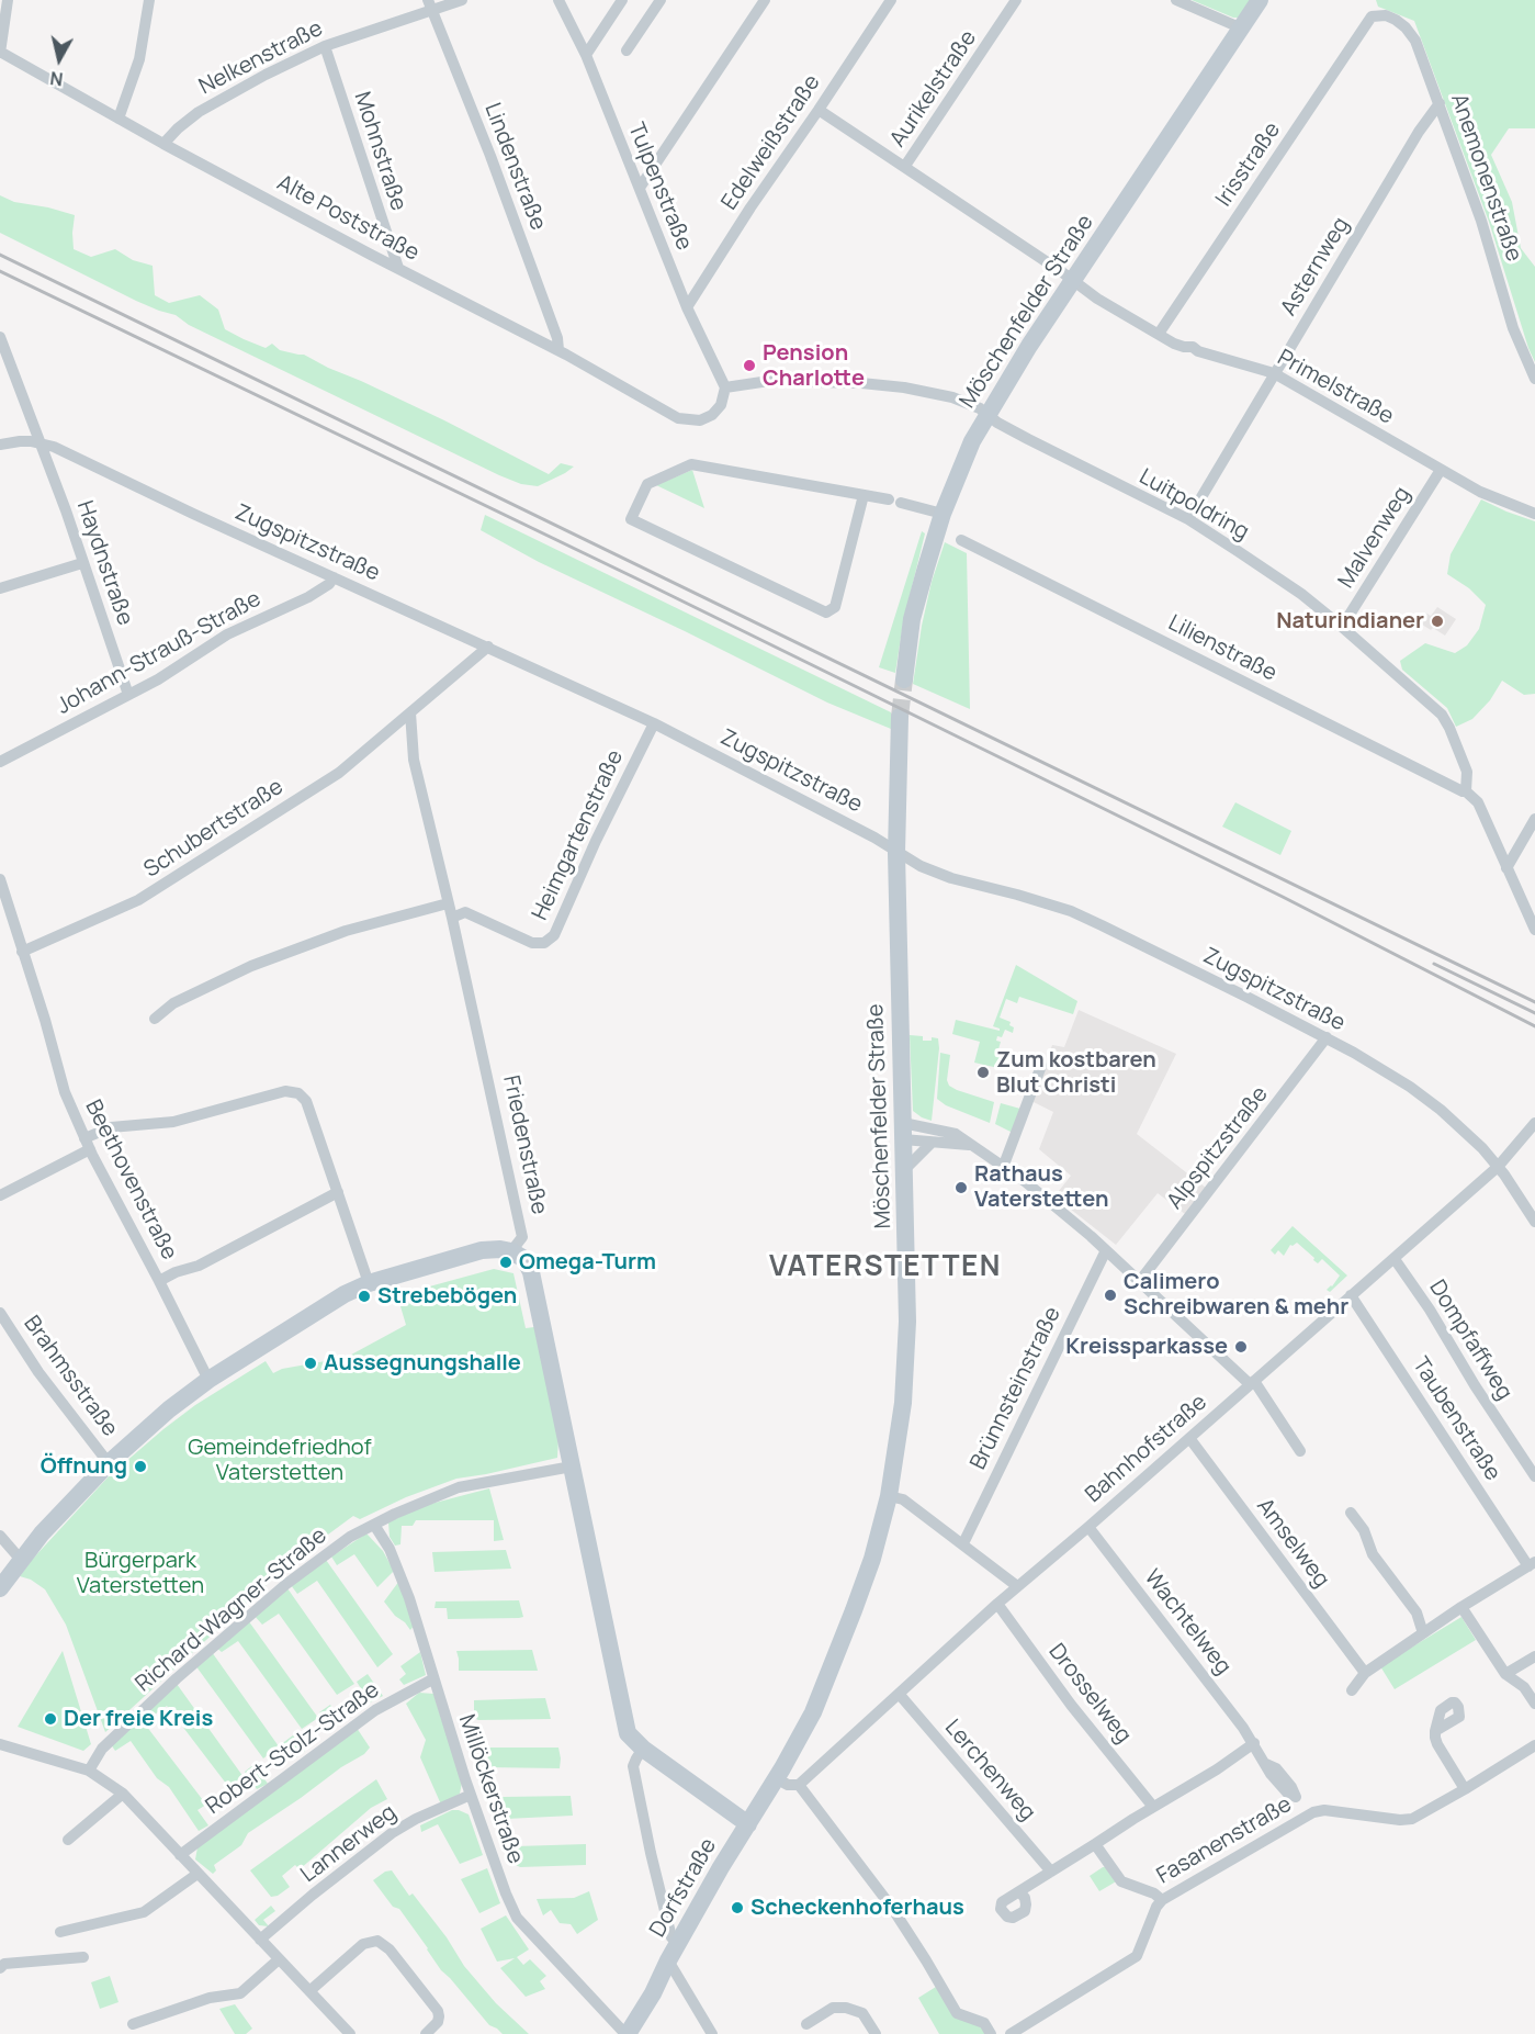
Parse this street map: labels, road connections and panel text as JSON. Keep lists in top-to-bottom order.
{
  "streets": {
    "street": [
      "Nelkenstraße",
      "Aurikelstraße",
      "Edelweißstraße",
      "Mohnstraße",
      "Irisstraße",
      "Lindenstraße",
      "Anemonenstraße",
      "Tulpenstraße",
      "Alte Poststraße",
      "Asternweg",
      "Möschenfelder Straße",
      "Primelstraße",
      "Luitpoldring",
      "Malvenweg",
      "Zugspitzstraße",
      "Haydnstraße",
      "Lilienstraße",
      "Johann-Strauß-Straße",
      "Schubertstraße",
      "Heimgartenstraße",
      "Friedenstraße",
      "Alpspitzstraße",
      "Beethovenstraße",
      "Dompfaffweg",
      "Brahmsstraße",
      "Brünnsteinstraße",
      "Taubenstraße",
      "Bahnhofstraße",
      "Amselweg",
      "Richard-Wagner-Straße",
      "Wachtelweg",
      "Drosselweg",
      "Robert-Stolz-Straße",
      "Lerchenweg",
      "Millöckerstraße",
      "Fasanenstraße",
      "Lannerweg",
      "Dorfstraße"
    ]
  },
  "crossings": [
    ["Nelkenstraße", "Mohnstraße"],
    ["Nelkenstraße", "Lindenstraße"],
    ["Nelkenstraße", "Alte Poststraße"],
    ["Aurikelstraße", "Primelstraße"],
    ["Edelweißstraße", "Tulpenstraße"],
    ["Edelweißstraße", "Primelstraße"],
    ["Mohnstraße", "Alte Poststraße"],
    ["Irisstraße", "Anemonenstraße"],
    ["Irisstraße", "Primelstraße"],
    ["Lindenstraße", "Alte Poststraße"],
    ["Anemonenstraße", "Asternweg"],
    ["Tulpenstraße", "Alte Poststraße"],
    ["Tulpenstraße", "Luitpoldring"],
    ["Alte Poststraße", "Luitpoldring"],
    ["Asternweg", "Primelstraße"],
    ["Asternweg", "Luitpoldring"],
    ["Möschenfelder Straße", "Primelstraße"],
    ["Möschenfelder Straße", "Luitpoldring"],
    ["Möschenfelder Straße", "Zugspitzstraße"],
    ["Möschenfelder Straße", "Dorfstraße"],
    ["Primelstraße", "Malvenweg"],
    ["Luitpoldring", "Malvenweg"],
    ["Luitpoldring", "Lilienstraße"],
    ["Zugspitzstraße", "Haydnstraße"],
    ["Zugspitzstraße", "Johann-Strauß-Straße"],
    ["Zugspitzstraße", "Heimgartenstraße"],
    ["Zugspitzstraße", "Alpspitzstraße"],
    ["Zugspitzstraße", "Bahnhofstraße"],
    ["Haydnstraße", "Johann-Strauß-Straße"],
    ["Schubertstraße", "Friedenstraße"],
    ["Schubertstraße", "Beethovenstraße"],
    ["Heimgartenstraße", "Friedenstraße"],
    ["Dompfaffweg", "Bahnhofstraße"],
    ["Taubenstraße", "Bahnhofstraße"],
    ["Bahnhofstraße", "Amselweg"],
    ["Bahnhofstraße", "Wachtelweg"],
    ["Bahnhofstraße", "Drosselweg"],
    ["Bahnhofstraße", "Lerchenweg"],
    ["Richard-Wagner-Straße", "Millöckerstraße"],
    ["Wachtelweg", "Fasanenstraße"],
    ["Robert-Stolz-Straße", "Millöckerstraße"],
    ["Millöckerstraße", "Lannerweg"],
    ["Millöckerstraße", "Dorfstraße"]
  ],
  "districts": ["VATERSTETTEN"],
  "parks": ["Gemeindefriedhof Vaterstetten", "Bürgerpark Vaterstetten"],
  "places": [
    "Pension Charlotte",
    "Naturindianer",
    "Zum kostbaren Blut Christi",
    "Rathaus Vaterstetten",
    "Omega-Turm",
    "Calimero Schreibwaren & mehr",
    "Strebebögen",
    "Kreissparkasse",
    "Aussegnungshalle",
    "Öffnung",
    "Der freie Kreis",
    "Scheckenhoferhaus"
  ],
  "north": "bottom"
}
